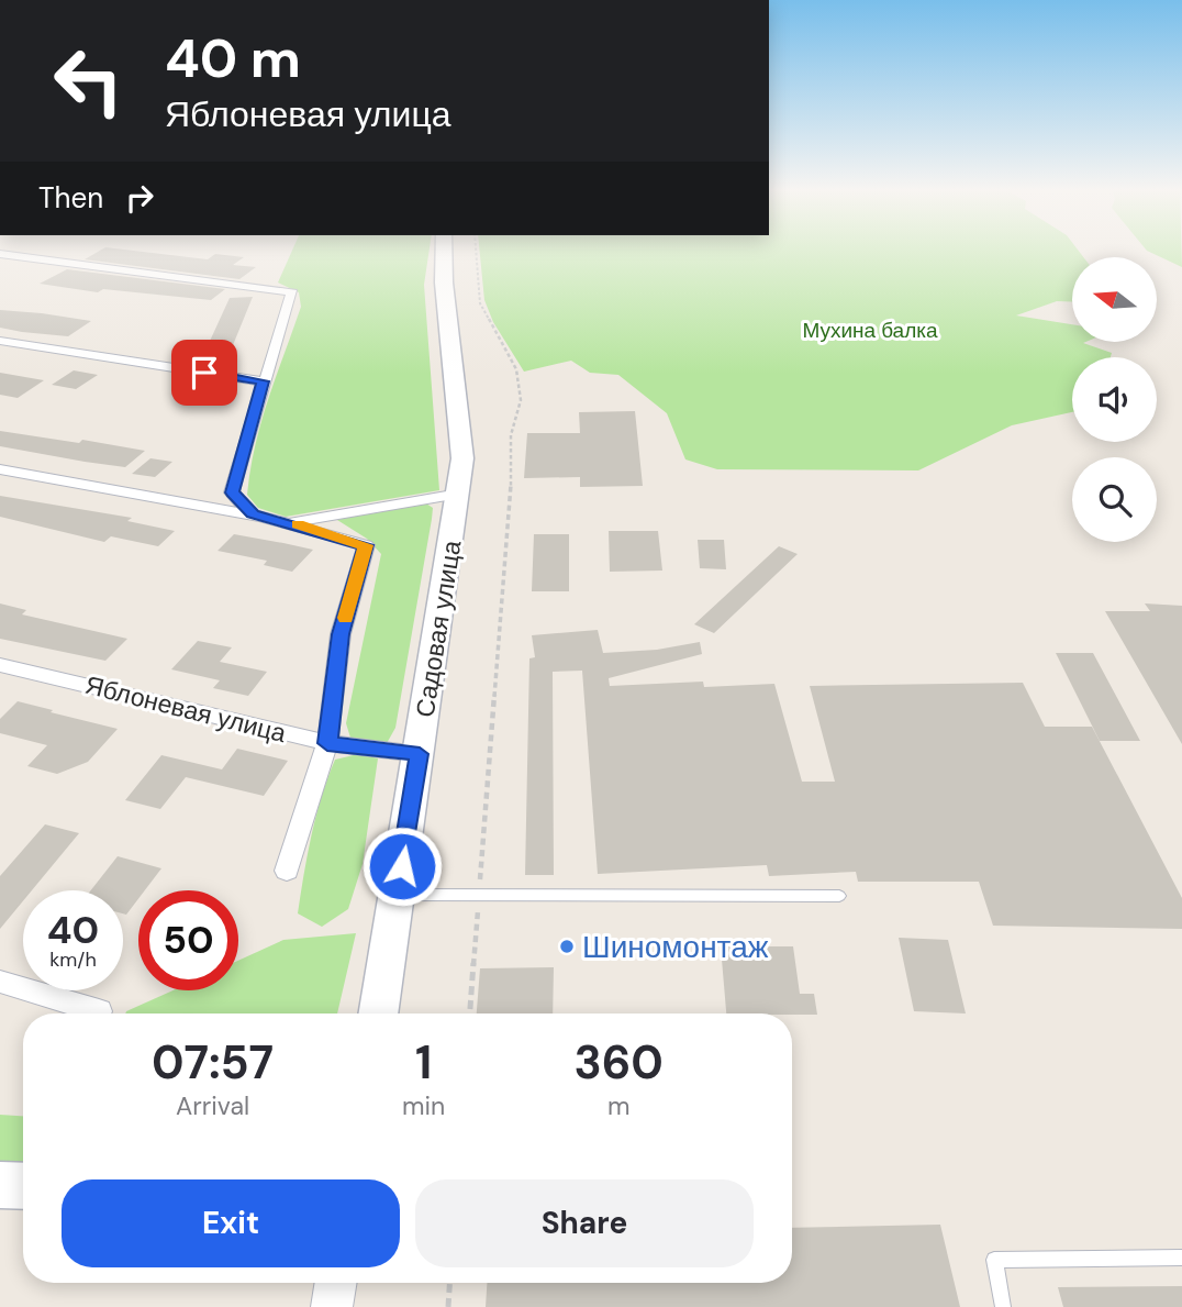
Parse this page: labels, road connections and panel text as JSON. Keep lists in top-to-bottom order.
{
  "streets": {
    "main road": ["Садовая улица"],
    "street": ["Яблоневая улица"]
  },
  "crossings": [
    ["Садовая улица", "Яблоневая улица"]
  ],
  "parks": ["Мухина балка"],
  "places": ["Шиномонтаж"],
  "north": "left",
  "page": {
    "turn": ["40 m", "Яблоневая улица"],
    "then": "Then",
    "speed": "40 km/h",
    "limit": "50",
    "eta": [
      "07:57",
      "Arrival",
      "1",
      "min",
      "360",
      "m"
    ],
    "buttons": ["Exit", "Share"]
  }
}
